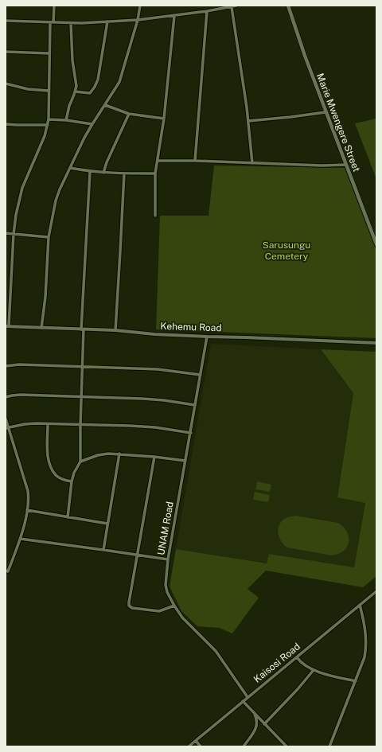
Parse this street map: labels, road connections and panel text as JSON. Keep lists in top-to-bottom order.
{
  "streets": {
    "main road": ["Marie Mwengere Street"],
    "street": ["Kehemu Road", "UNAM Road", "Kaisosi Road"]
  },
  "crossings": [
    ["Kehemu Road", "UNAM Road"],
    ["UNAM Road", "Kaisosi Road"]
  ],
  "parks": ["Sarusungu Cemetery"]
}
